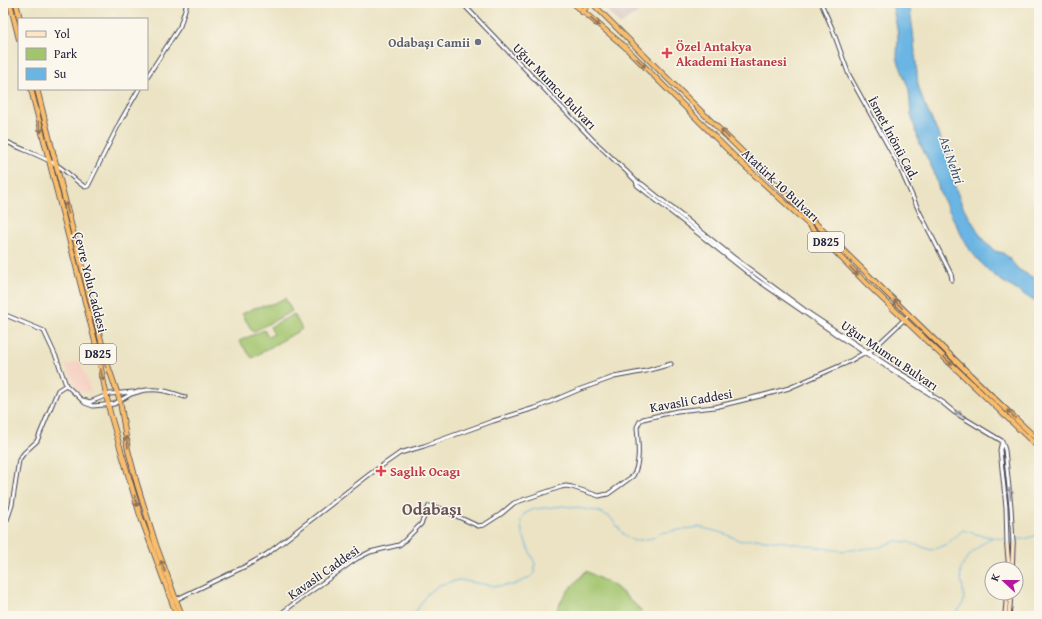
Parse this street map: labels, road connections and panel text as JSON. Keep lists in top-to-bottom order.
{
  "streets": {
    "highway": ["Atatürk 10 Bulvarı", "D825", "Çevre Yolu Caddesi"],
    "street": ["Uğur Mumcu Bulvarı", "İsmet İnönü Cad.", "Kavasli Caddesi"]
  },
  "crossings": [
    ["Uğur Mumcu Bulvarı", "Kavasli Caddesi"],
    ["Atatürk 10 Bulvarı", "D825"],
    ["Atatürk 10 Bulvarı", "Kavasli Caddesi"]
  ],
  "districts": ["Odabaşı"],
  "water": ["Asi Nehri"],
  "places": {
    "other": ["Odabaşı Camii"],
    "health": ["Özel Antakya Akademi Hastanesi", "Saglık Ocagı"]
  },
  "legend": ["Yol", "Park", "Su"],
  "north": "left"
}
